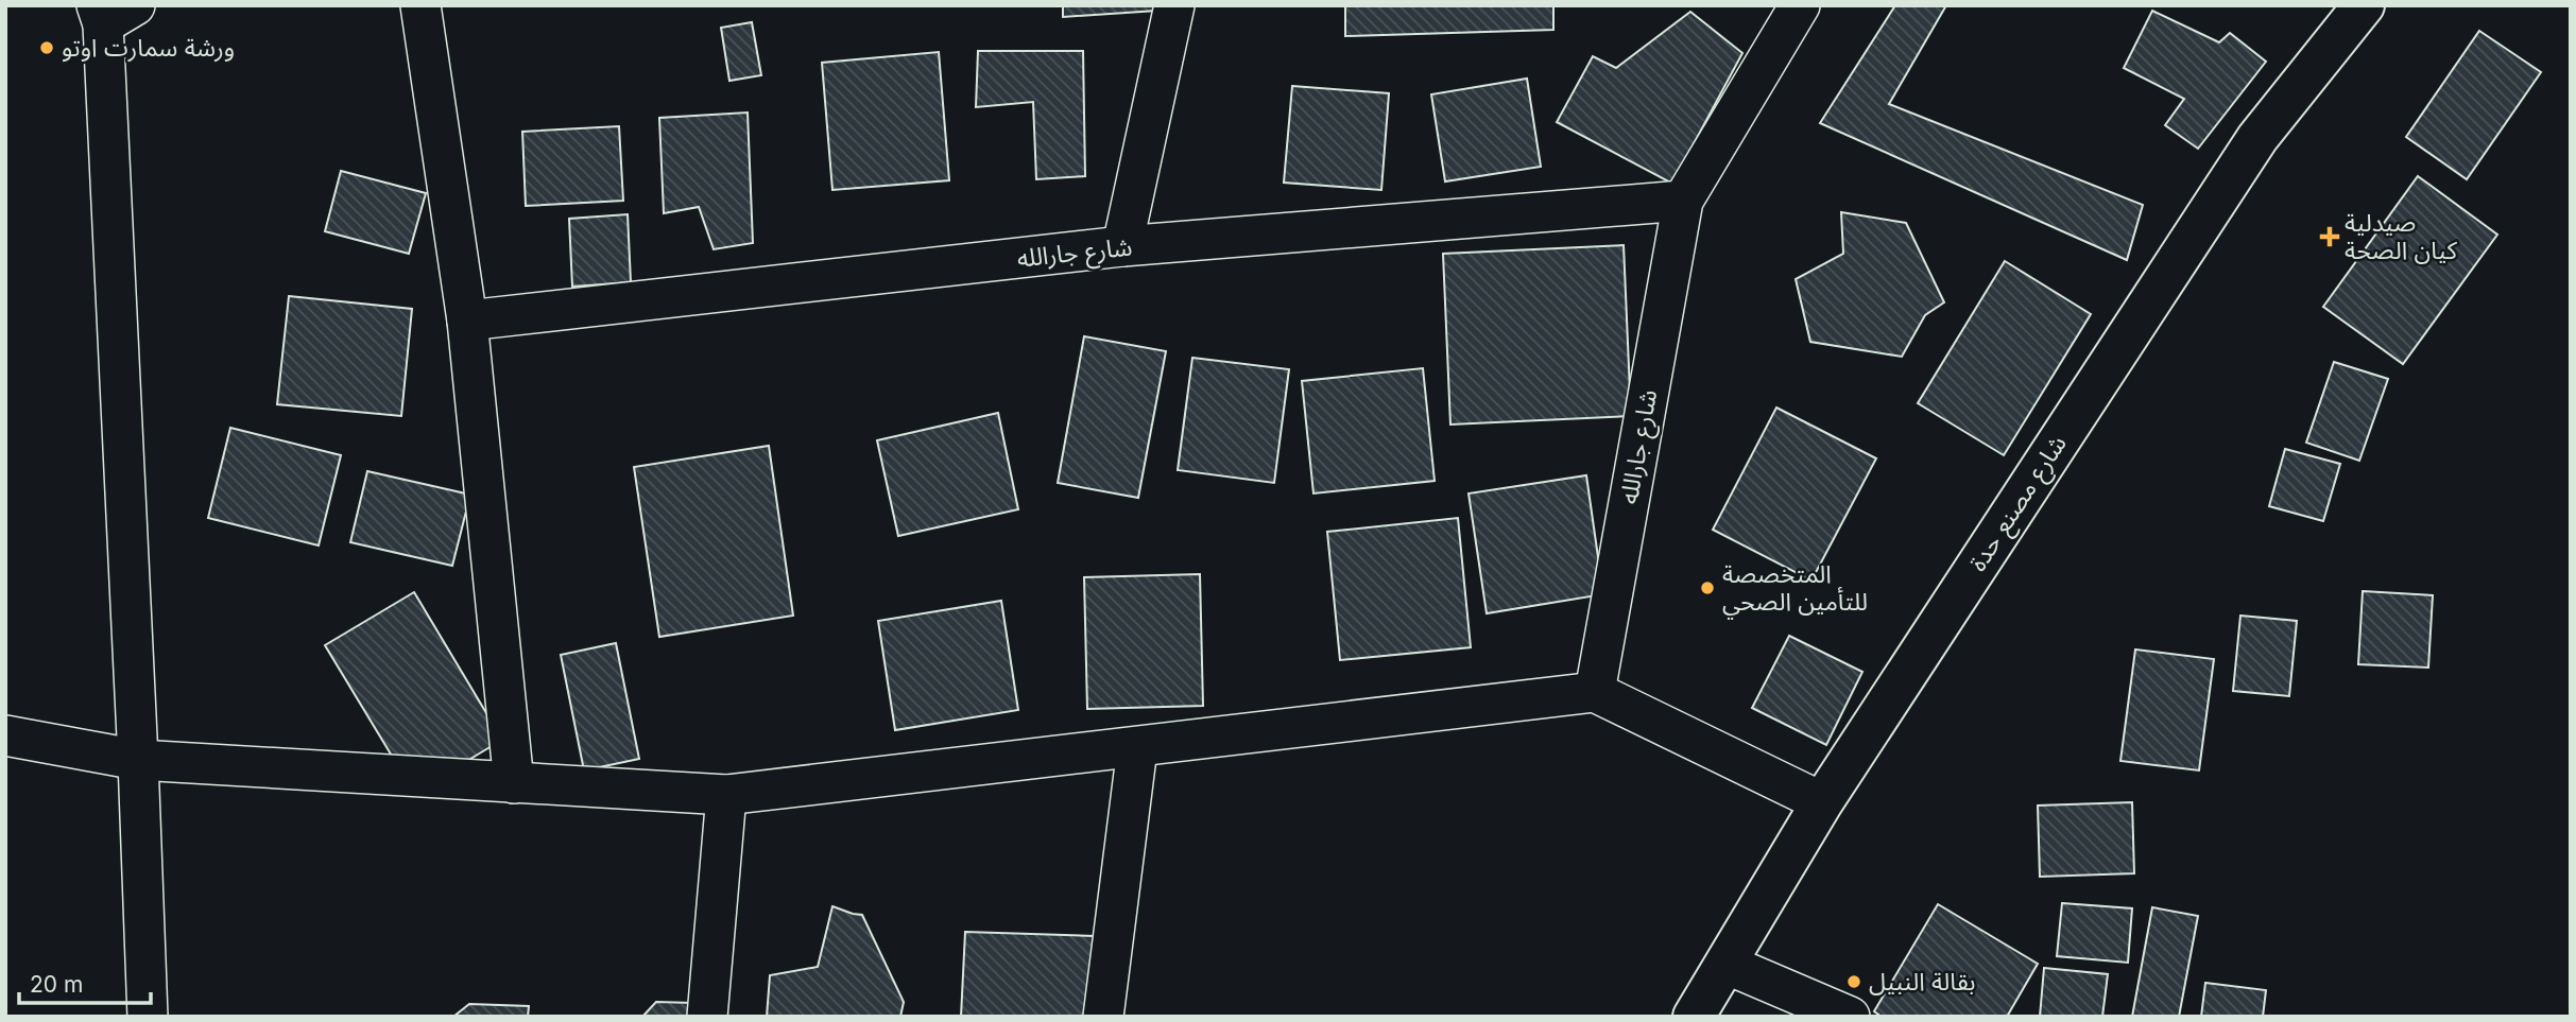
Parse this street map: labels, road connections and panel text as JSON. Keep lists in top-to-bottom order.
{
  "streets": {
    "street": ["شارع جارالله", "شارع مصنع حدة"]
  },
  "places": {
    "other": ["ورشة سمارت اوتو", "المتخصصة للتأمين الصحي", "بقالة النبيل"],
    "health": ["صيدلية كيان الصحة"]
  },
  "scale_bar": "20 m"
}
